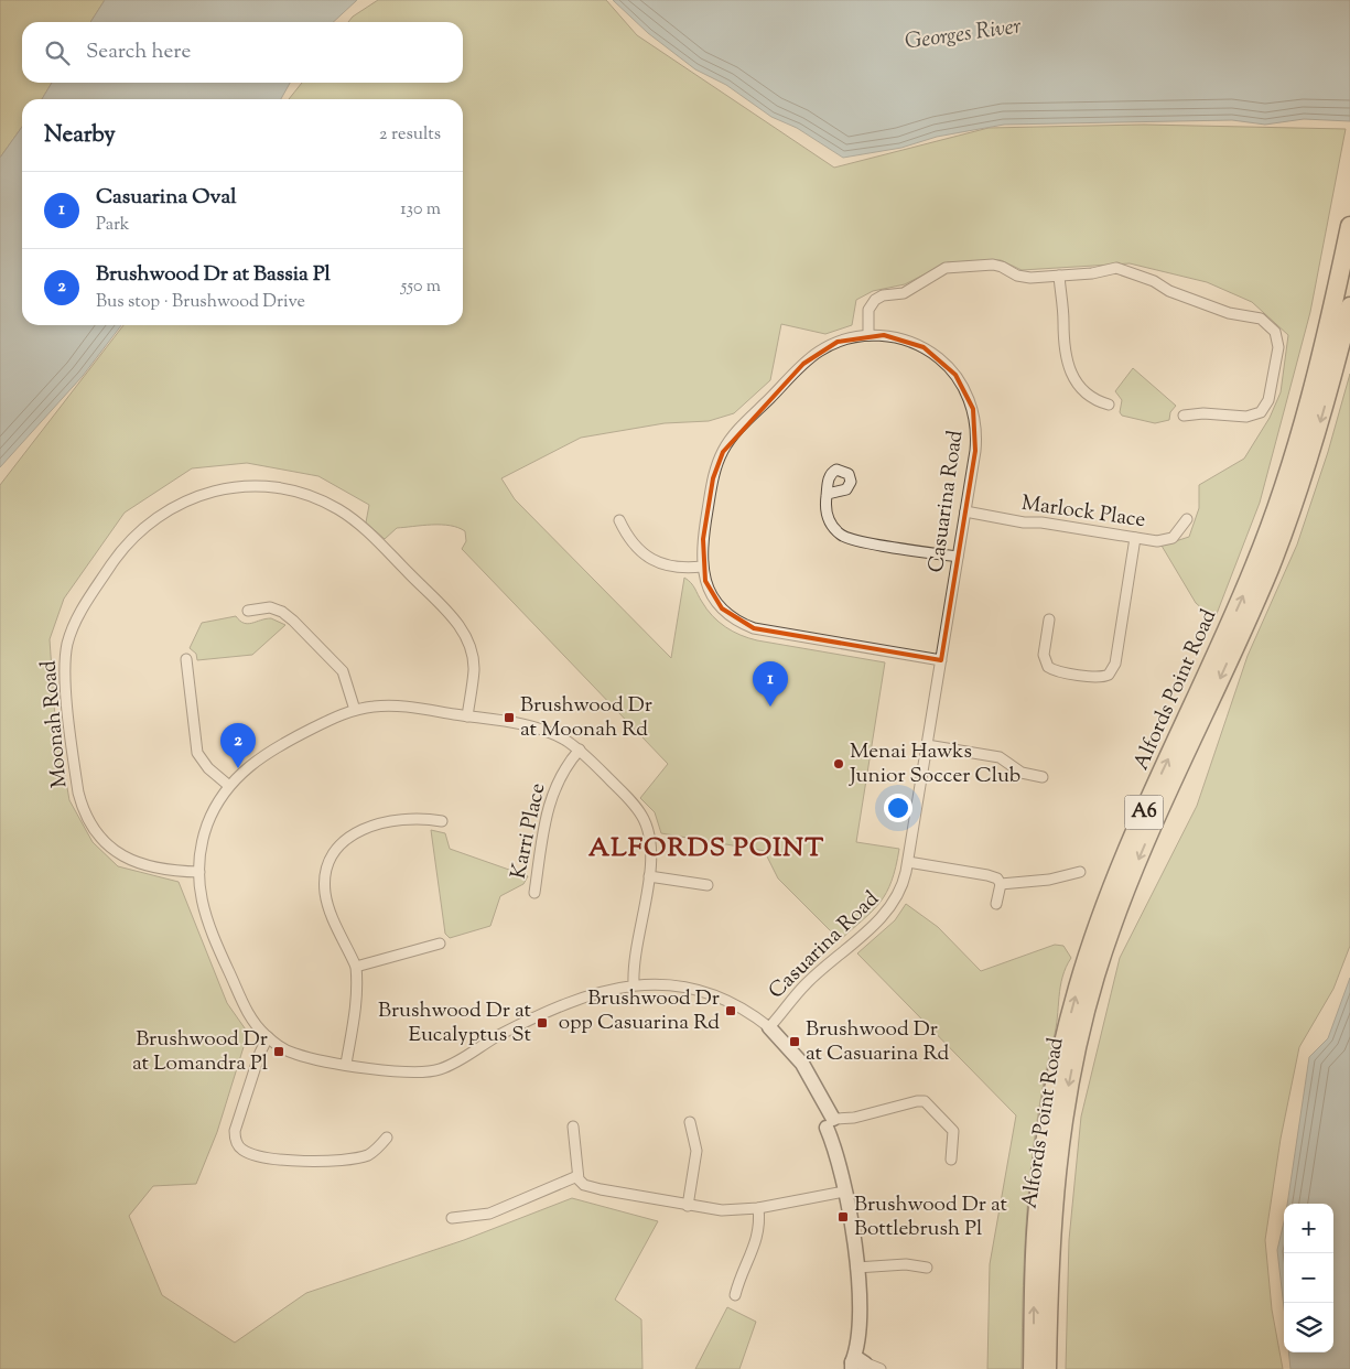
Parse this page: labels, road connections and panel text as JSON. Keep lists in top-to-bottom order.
{
  "streets": {
    "highway": ["Alfords Point Road", "A6"],
    "street": [
      "Casuarina Road",
      "Marlock Place",
      "Moonah Road",
      "Karri Place"
    ]
  },
  "crossings": [
    ["Casuarina Road", "Marlock Place"]
  ],
  "districts": ["ALFORDS POINT"],
  "water": ["Georges River"],
  "places": {
    "transit": [
      "Brushwood Dr at Moonah Rd",
      "Brushwood Dr opp Casuarina Rd",
      "Brushwood Dr at Eucalyptus St",
      "Brushwood Dr at Casuarina Rd",
      "Brushwood Dr at Lomandra Pl",
      "Brushwood Dr at Bottlebrush Pl"
    ],
    "other": ["Menai Hawks Junior Soccer Club"]
  },
  "page": {
    "search": "Search here",
    "heading": ["Nearby", "2 results"],
    "list": [
      {
        "mark": "1",
        "name": "Casuarina Oval",
        "note": "Park",
        "value": "130 m"
      },
      {
        "mark": "2",
        "name": "Brushwood Dr at Bassia Pl",
        "note": "Bus stop · Brushwood Drive",
        "value": "550 m"
      }
    ],
    "pins": ["1", "2"],
    "map_buttons": ["+", "−"]
  }
}
